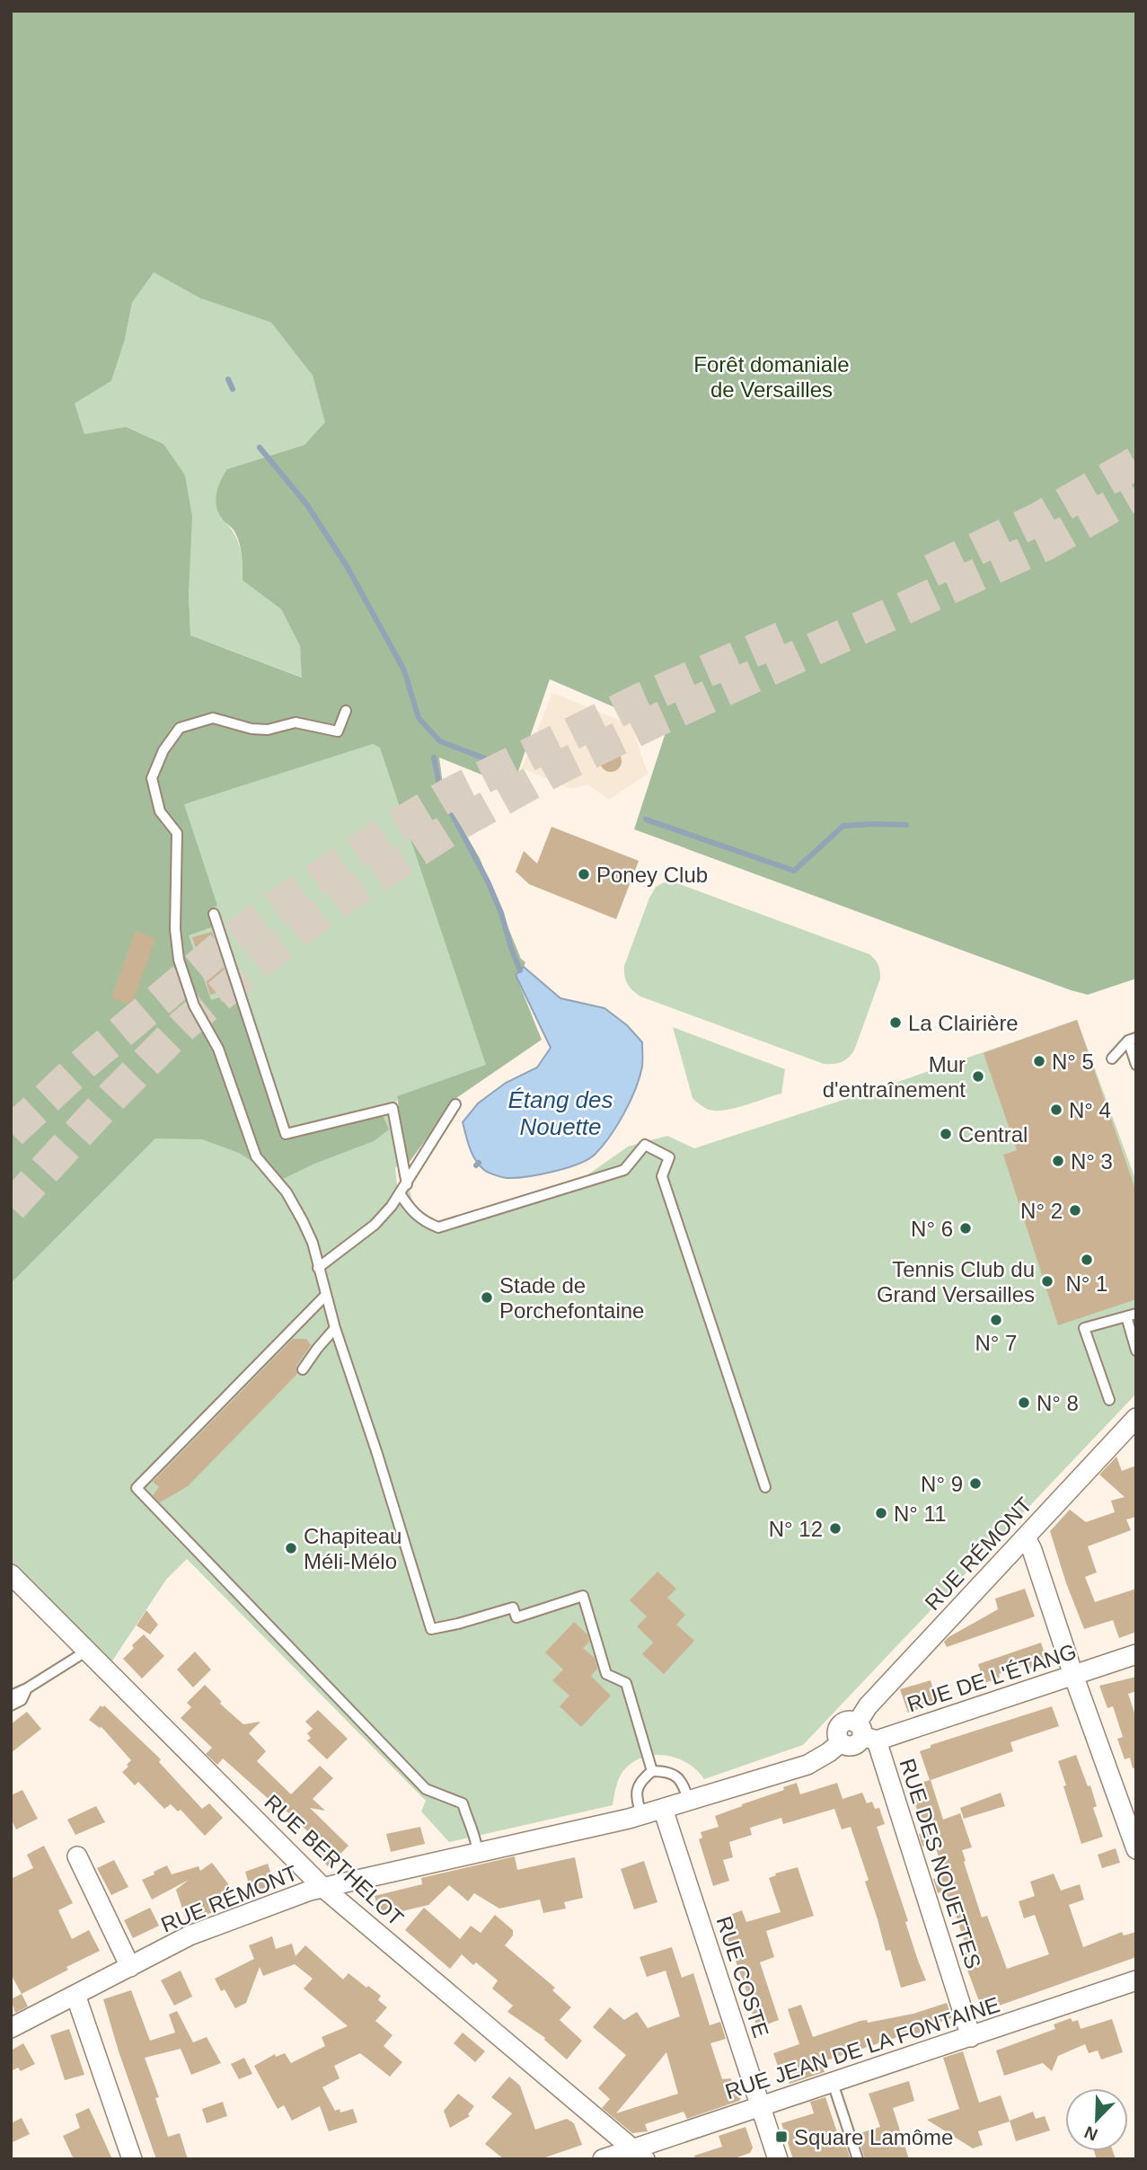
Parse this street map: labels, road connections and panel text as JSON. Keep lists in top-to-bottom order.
{
  "streets": {
    "street": [
      "RUE RÉMONT",
      "RUE DE L'ÉTANG",
      "RUE BERTHELOT",
      "RUE DES NOUETTES",
      "RUE COSTE",
      "RUE JEAN DE LA FONTAINE"
    ]
  },
  "crossings": [
    ["RUE RÉMONT", "RUE DE L'ÉTANG"],
    ["RUE RÉMONT", "RUE BERTHELOT"],
    ["RUE RÉMONT", "RUE DES NOUETTES"],
    ["RUE RÉMONT", "RUE COSTE"],
    ["RUE DE L'ÉTANG", "RUE DES NOUETTES"],
    ["RUE BERTHELOT", "RUE JEAN DE LA FONTAINE"],
    ["RUE DES NOUETTES", "RUE JEAN DE LA FONTAINE"],
    ["RUE COSTE", "RUE JEAN DE LA FONTAINE"]
  ],
  "water": ["Étang des Nouette"],
  "parks": ["Forêt domaniale de Versailles"],
  "places": {
    "other": [
      "Poney Club",
      "La Clairière",
      "N° 5",
      "Mur d'entraînement",
      "N° 4",
      "Central",
      "N° 3",
      "N° 2",
      "N° 6",
      "N° 1",
      "Tennis Club du Grand Versailles",
      "Stade de Porchefontaine",
      "N° 7",
      "N° 8",
      "N° 9",
      "N° 11",
      "N° 12",
      "Chapiteau Méli-Mélo"
    ],
    "transit": ["Square Lamôme"]
  },
  "north": "bottom left"
}
